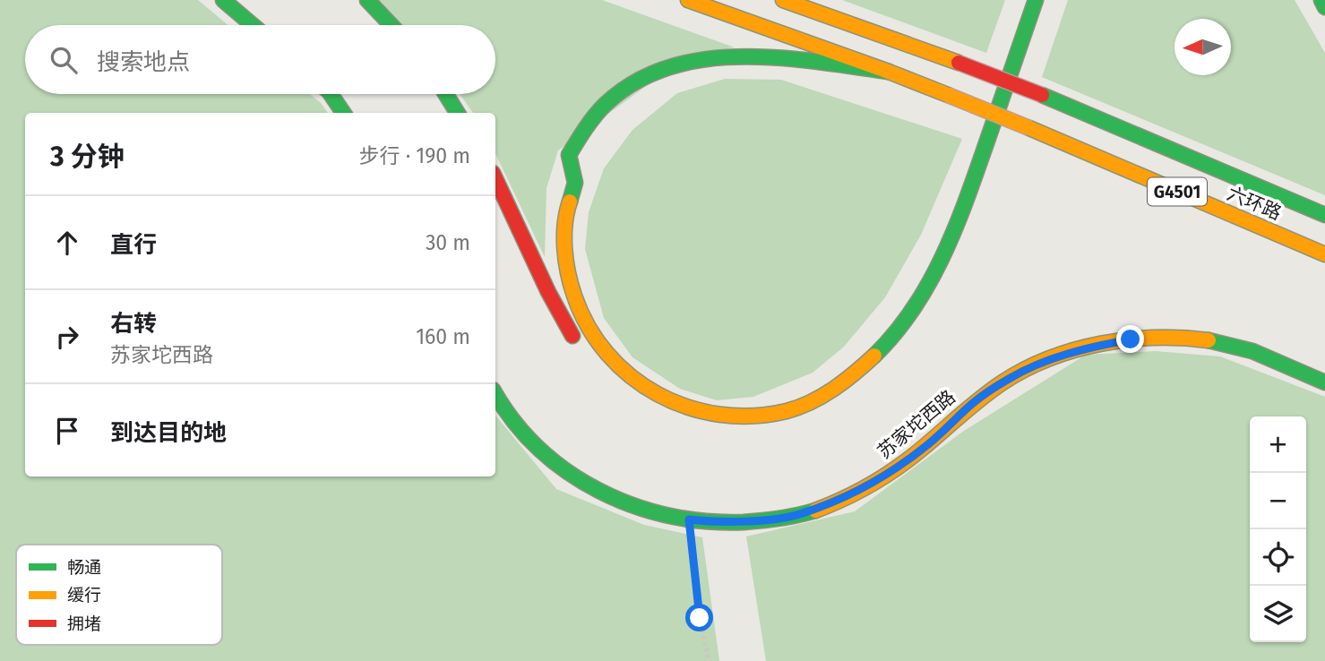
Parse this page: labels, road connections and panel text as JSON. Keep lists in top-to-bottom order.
{
  "streets": {
    "main road": ["G4501", "六环路", "苏家坨西路"]
  },
  "crossings": [
    ["G4501", "六环路"]
  ],
  "legend": ["畅通", "缓行", "拥堵"],
  "north": "left",
  "page": {
    "search": "搜索地点",
    "heading": ["3 分钟", "步行 · 190 m"],
    "list": [
      ["直行", "30 m"],
      ["右转", "苏家坨西路", "160 m"],
      "到达目的地"
    ],
    "map_buttons": ["+", "−"]
  }
}
